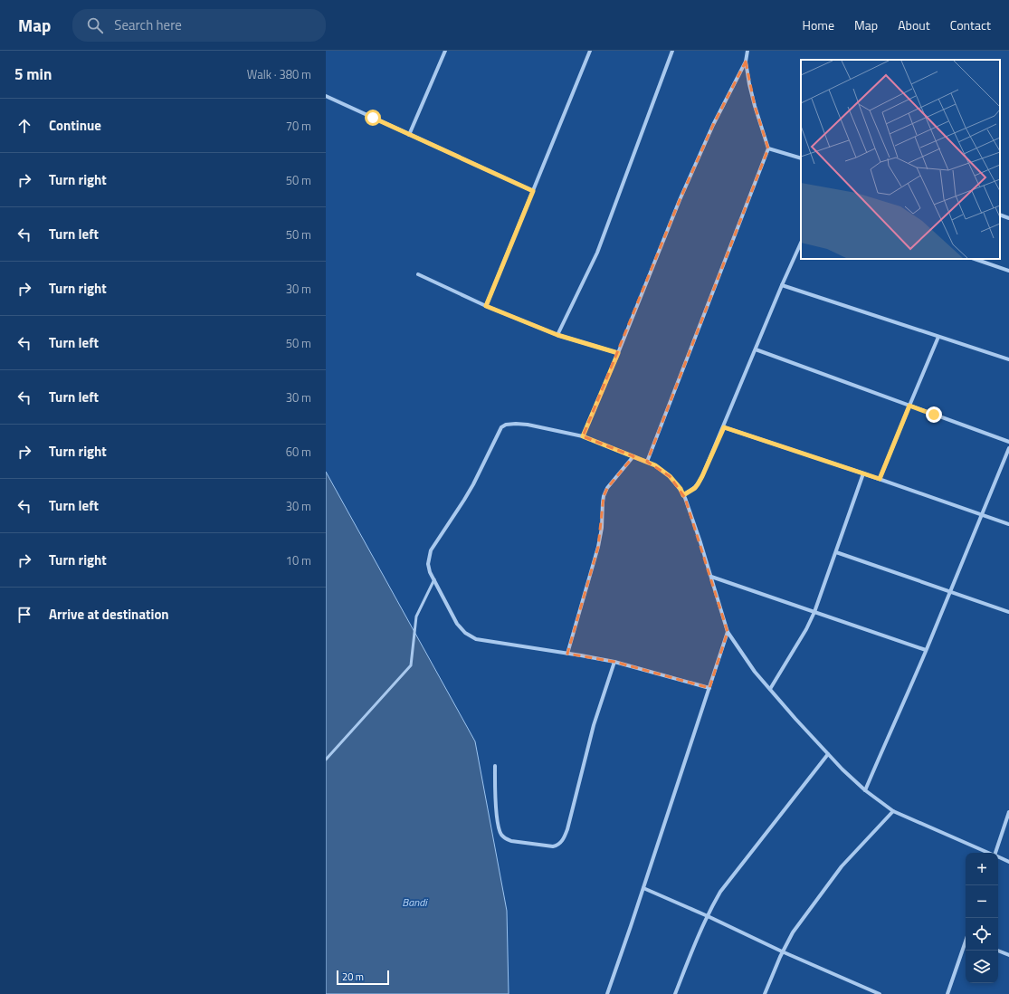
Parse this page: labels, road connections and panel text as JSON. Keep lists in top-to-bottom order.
{
  "water": ["Bandi"],
  "scale_bar": "20 m",
  "page": {
    "header": "Map",
    "search": "Search here",
    "nav": [
      "Home",
      "Map",
      "About",
      "Contact"
    ],
    "heading": ["5 min", "Walk · 380 m"],
    "list": [
      ["Continue", "70 m"],
      ["Turn right", "50 m"],
      ["Turn left", "50 m"],
      ["Turn right", "30 m"],
      ["Turn left", "50 m"],
      ["Turn left", "30 m"],
      ["Turn right", "60 m"],
      ["Turn left", "30 m"],
      ["Turn right", "10 m"],
      "Arrive at destination"
    ],
    "map_buttons": ["+", "−"],
    "scale": "20 m"
  }
}
